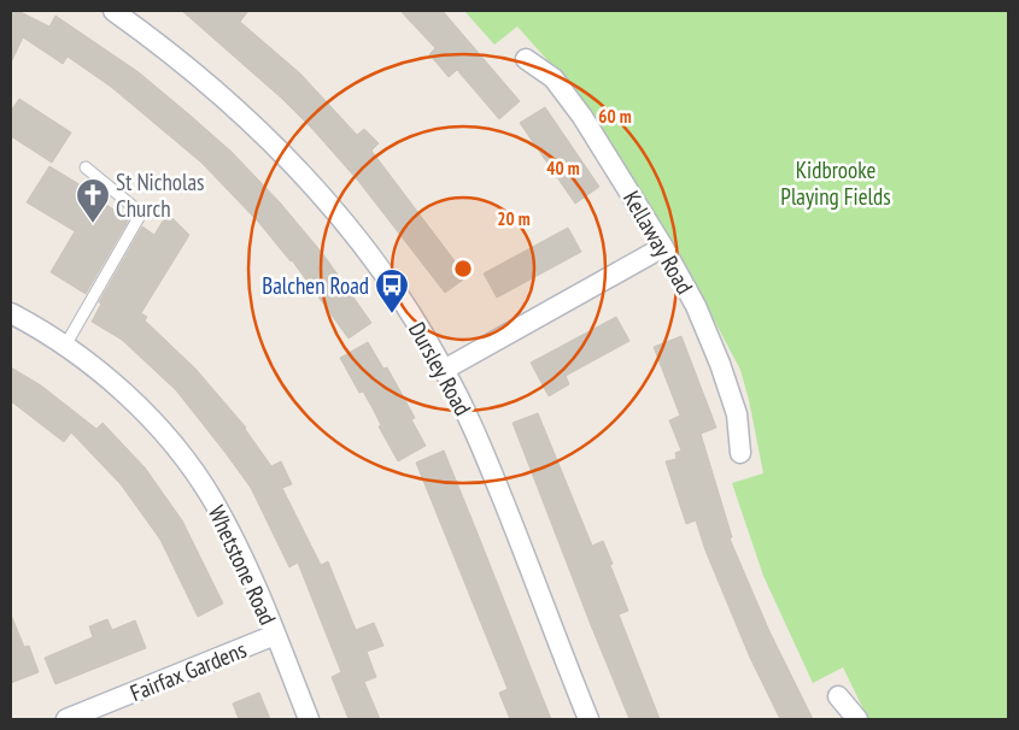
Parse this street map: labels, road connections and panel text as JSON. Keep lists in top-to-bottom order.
{
  "streets": {
    "street": [
      "Kellaway Road",
      "Dursley Road",
      "Whetstone Road",
      "Fairfax Gardens"
    ]
  },
  "crossings": [
    ["Whetstone Road", "Fairfax Gardens"]
  ],
  "parks": ["Kidbrooke Playing Fields"],
  "places": {
    "church": ["St Nicholas Church"],
    "bus stop": ["Balchen Road"]
  },
  "rings": ["60 m", "40 m", "20 m"]
}
